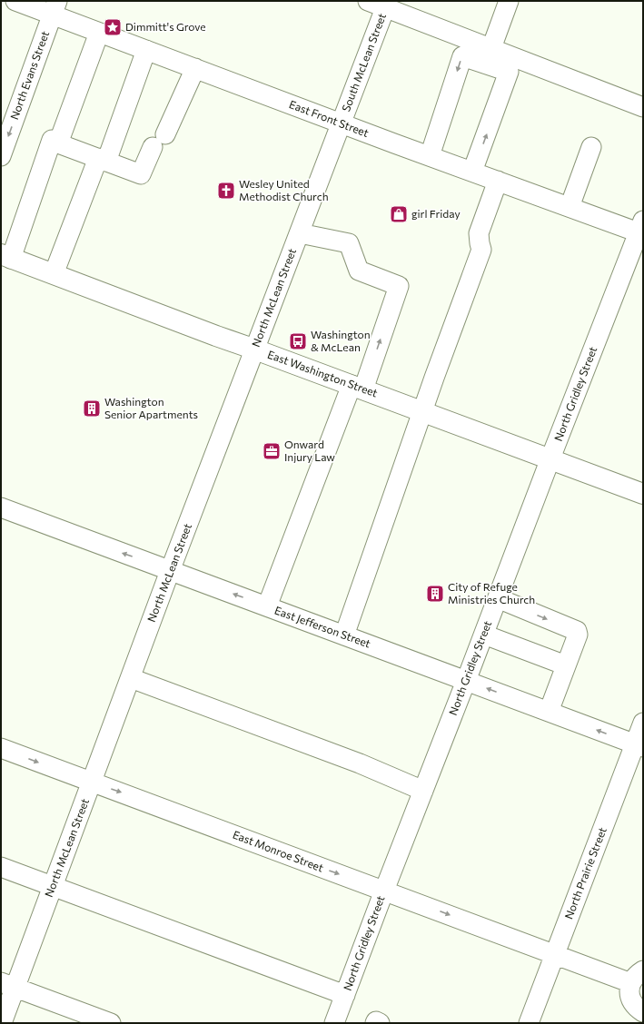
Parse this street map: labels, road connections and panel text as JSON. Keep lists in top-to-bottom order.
{
  "streets": {
    "main road": ["East Washington Street"],
    "street": [
      "South McLean Street",
      "North Evans Street",
      "East Front Street",
      "North McLean Street",
      "North Gridley Street",
      "East Jefferson Street",
      "East Monroe Street",
      "North Prairie Street"
    ]
  },
  "crossings": [
    ["South McLean Street", "East Front Street"],
    ["South McLean Street", "North McLean Street"],
    ["North Evans Street", "East Front Street"],
    ["East Front Street", "North McLean Street"],
    ["East Front Street", "North Gridley Street"],
    ["North McLean Street", "East Washington Street"],
    ["North McLean Street", "East Jefferson Street"],
    ["North McLean Street", "East Monroe Street"],
    ["East Washington Street", "North Gridley Street"],
    ["North Gridley Street", "East Jefferson Street"],
    ["North Gridley Street", "East Monroe Street"],
    ["East Jefferson Street", "North Prairie Street"],
    ["East Monroe Street", "North Prairie Street"]
  ],
  "places": {
    "place": ["Dimmitt's Grove"],
    "church": ["Wesley United Methodist Church"],
    "shop": ["girl Friday"],
    "bus stop": ["Washington & McLean"],
    "building": ["Washington Senior Apartments", "City of Refuge Ministries Church"],
    "office": ["Onward Injury Law"]
  }
}
